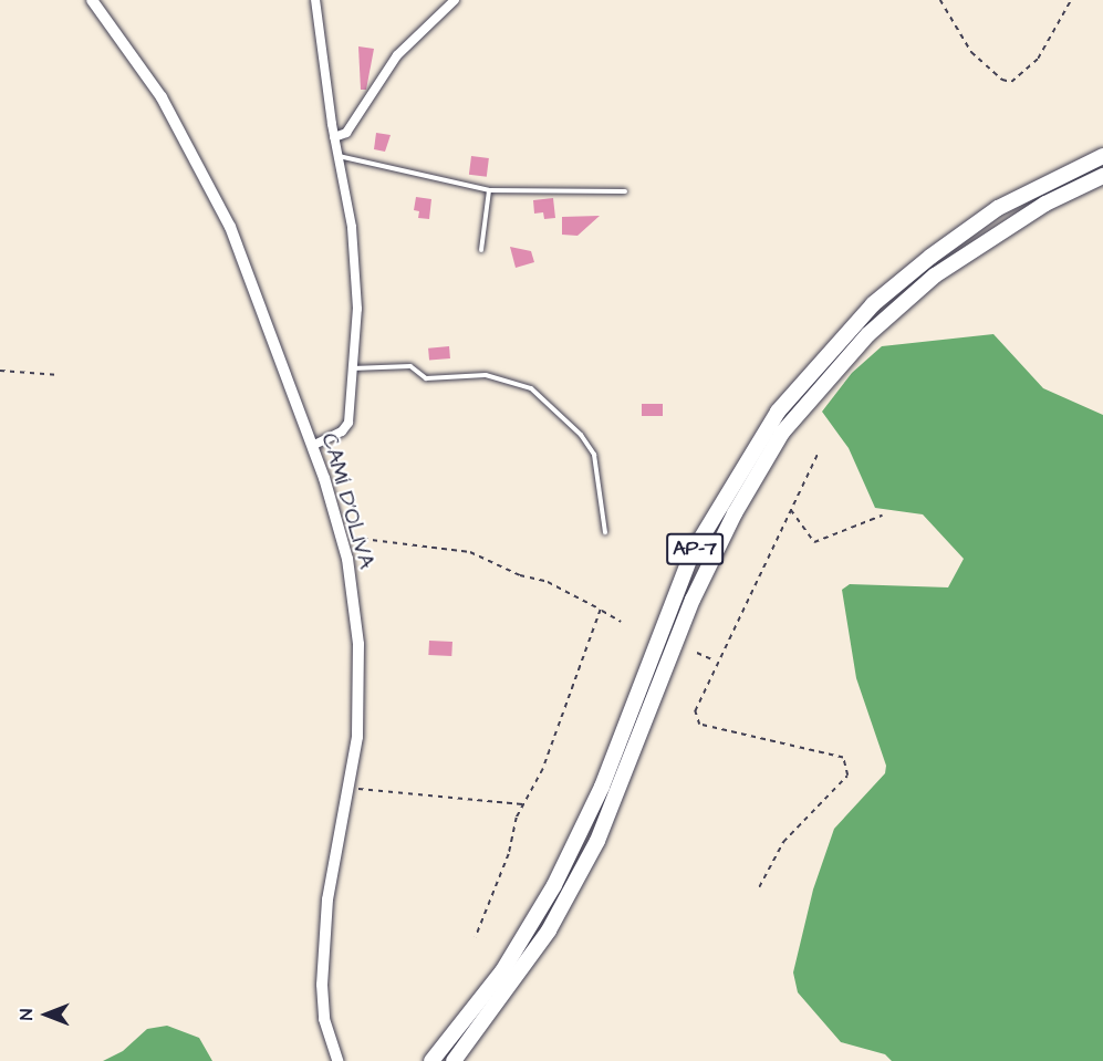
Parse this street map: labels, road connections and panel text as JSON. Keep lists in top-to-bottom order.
{
  "streets": {
    "highway": ["AP-7"],
    "street": ["CAMÍ D’OLIVA"]
  },
  "north": "left"
}
